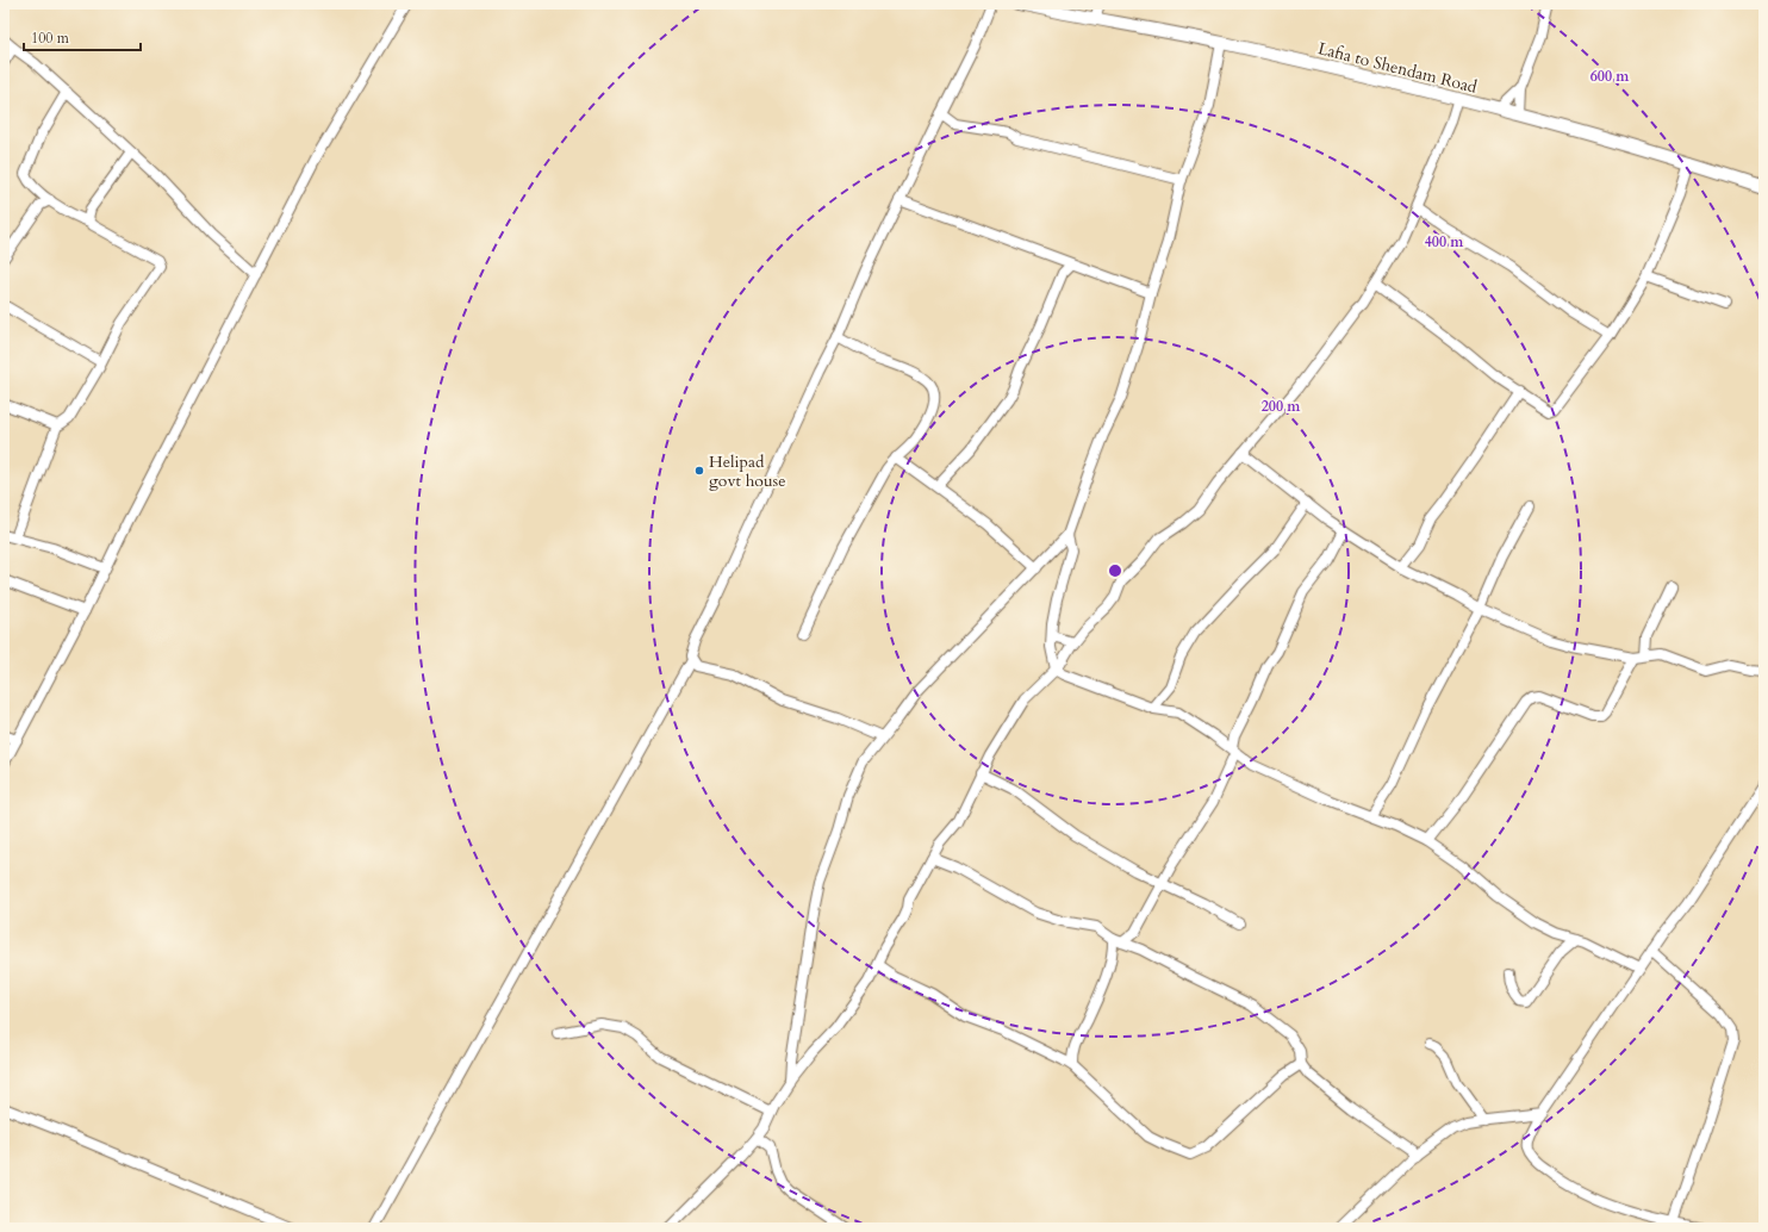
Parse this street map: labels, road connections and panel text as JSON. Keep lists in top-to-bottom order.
{
  "streets": {
    "main road": ["Lafia to Shendam Road"]
  },
  "places": ["Helipad govt house"],
  "scale_bar": "100 m",
  "rings": ["600 m", "400 m", "200 m"]
}
